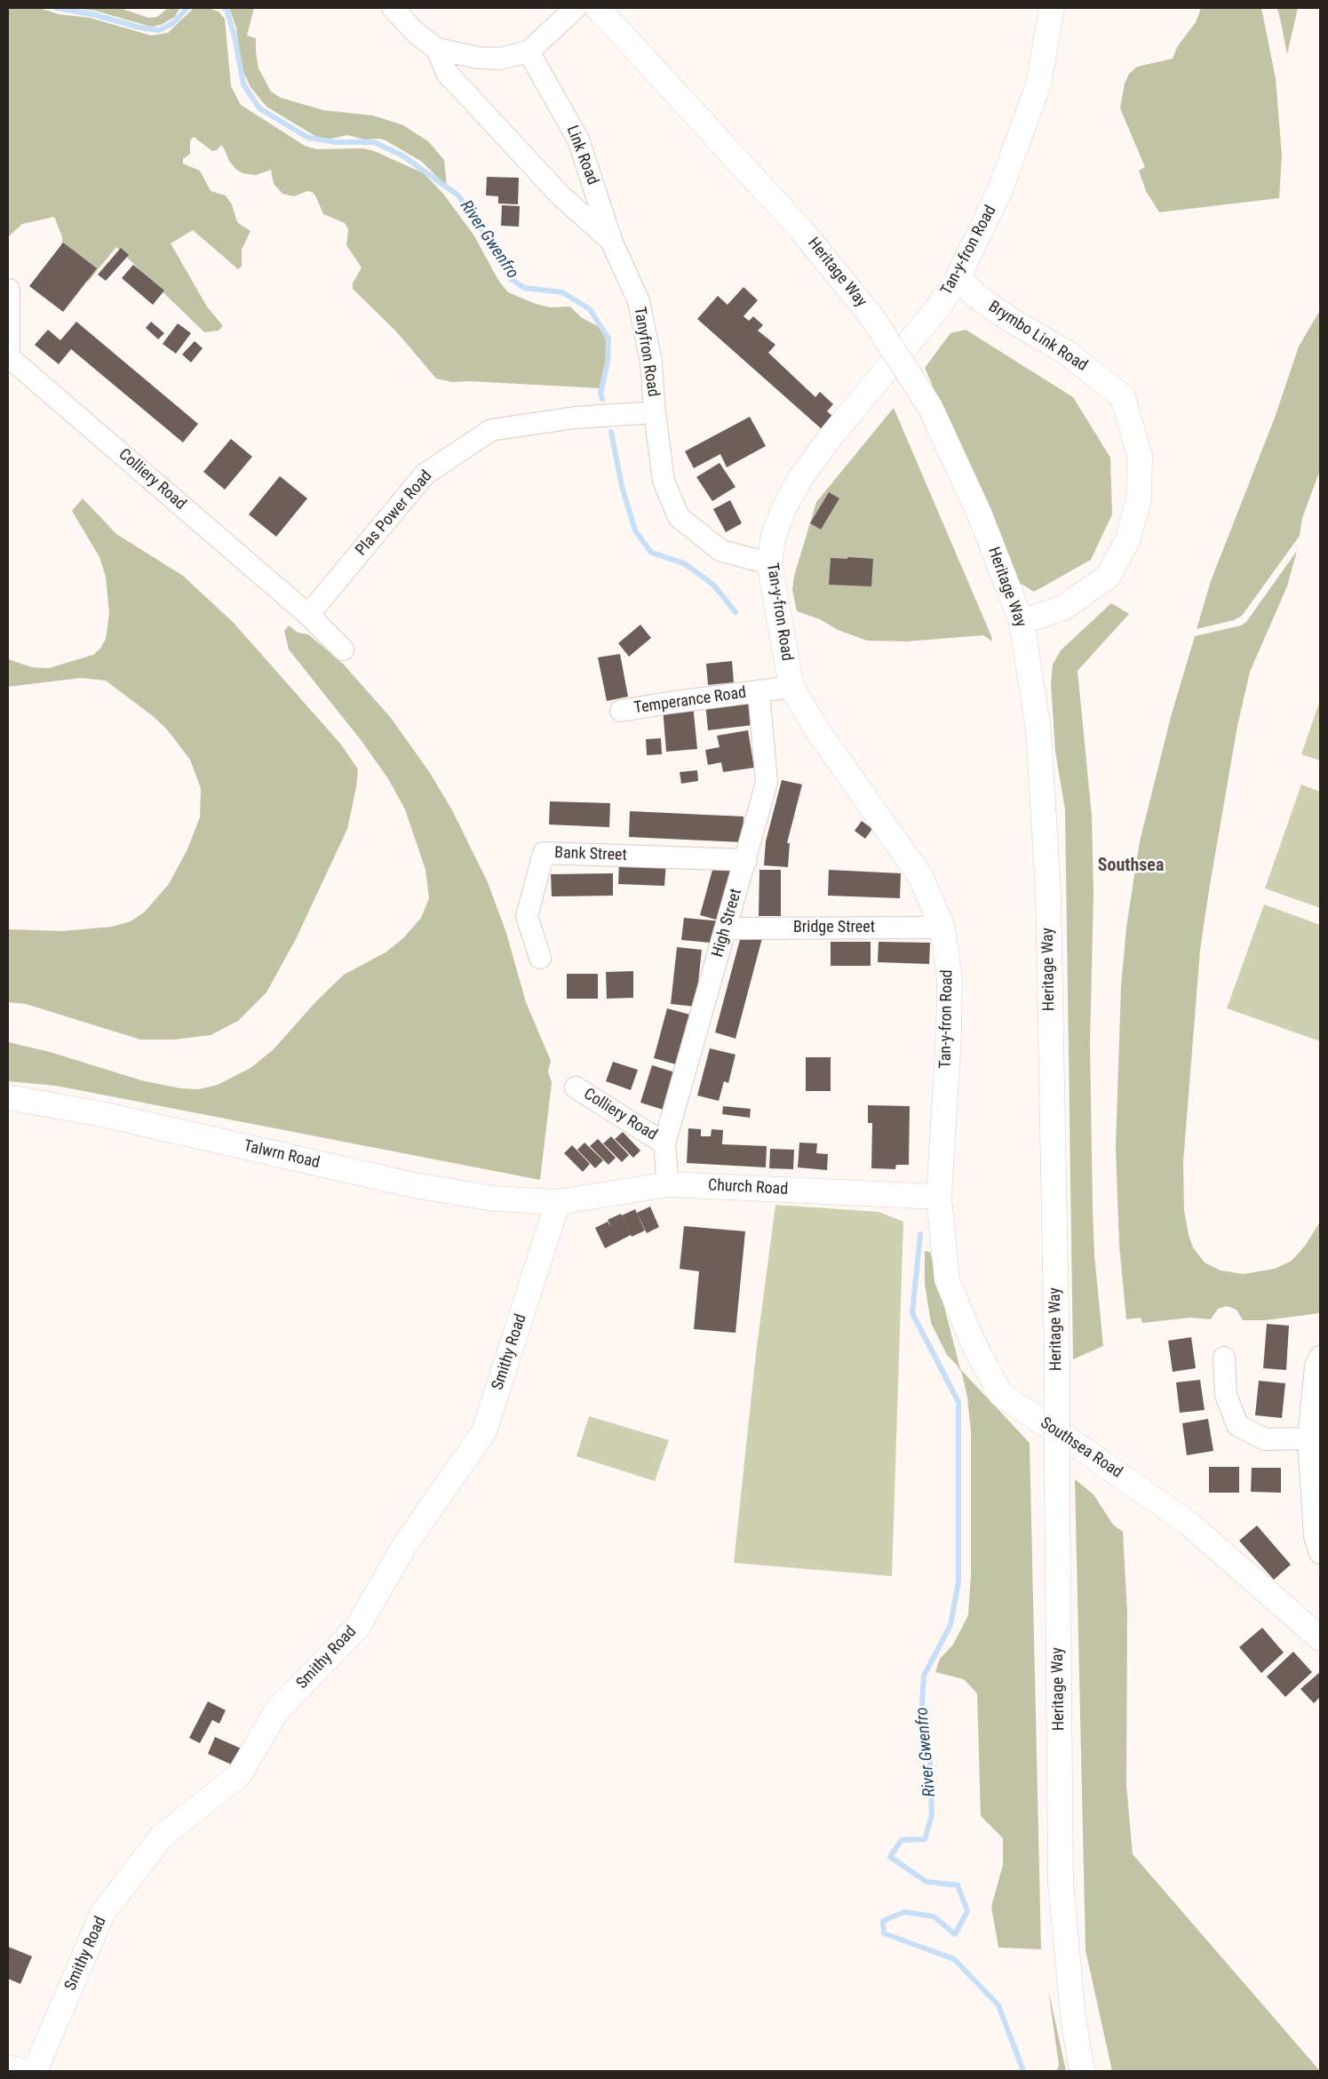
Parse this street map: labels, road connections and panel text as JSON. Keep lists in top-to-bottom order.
{
  "streets": {
    "street": [
      "Link Road",
      "Tan-y-fron Road",
      "Heritage Way",
      "Brymbo Link Road",
      "Tanyfron Road",
      "Colliery Road",
      "Plas Power Road",
      "Temperance Road",
      "Bank Street",
      "High Street",
      "Bridge Street",
      "Talwrn Road",
      "Church Road",
      "Smithy Road",
      "Southsea Road"
    ]
  },
  "crossings": [
    ["Link Road", "Tanyfron Road"],
    ["Tan-y-fron Road", "Brymbo Link Road"],
    ["Tan-y-fron Road", "Tanyfron Road"],
    ["Tan-y-fron Road", "Bridge Street"],
    ["Tan-y-fron Road", "Church Road"],
    ["Tan-y-fron Road", "Southsea Road"],
    ["Heritage Way", "Brymbo Link Road"],
    ["Tanyfron Road", "Plas Power Road"],
    ["Colliery Road", "Plas Power Road"],
    ["Colliery Road", "High Street"],
    ["Temperance Road", "High Street"],
    ["Bank Street", "High Street"],
    ["High Street", "Bridge Street"],
    ["High Street", "Church Road"],
    ["Talwrn Road", "Church Road"],
    ["Talwrn Road", "Smithy Road"],
    ["Church Road", "Smithy Road"],
    ["Church Road", "Southsea Road"]
  ],
  "districts": ["Southsea"],
  "water": ["River Gwenfro"]
}
